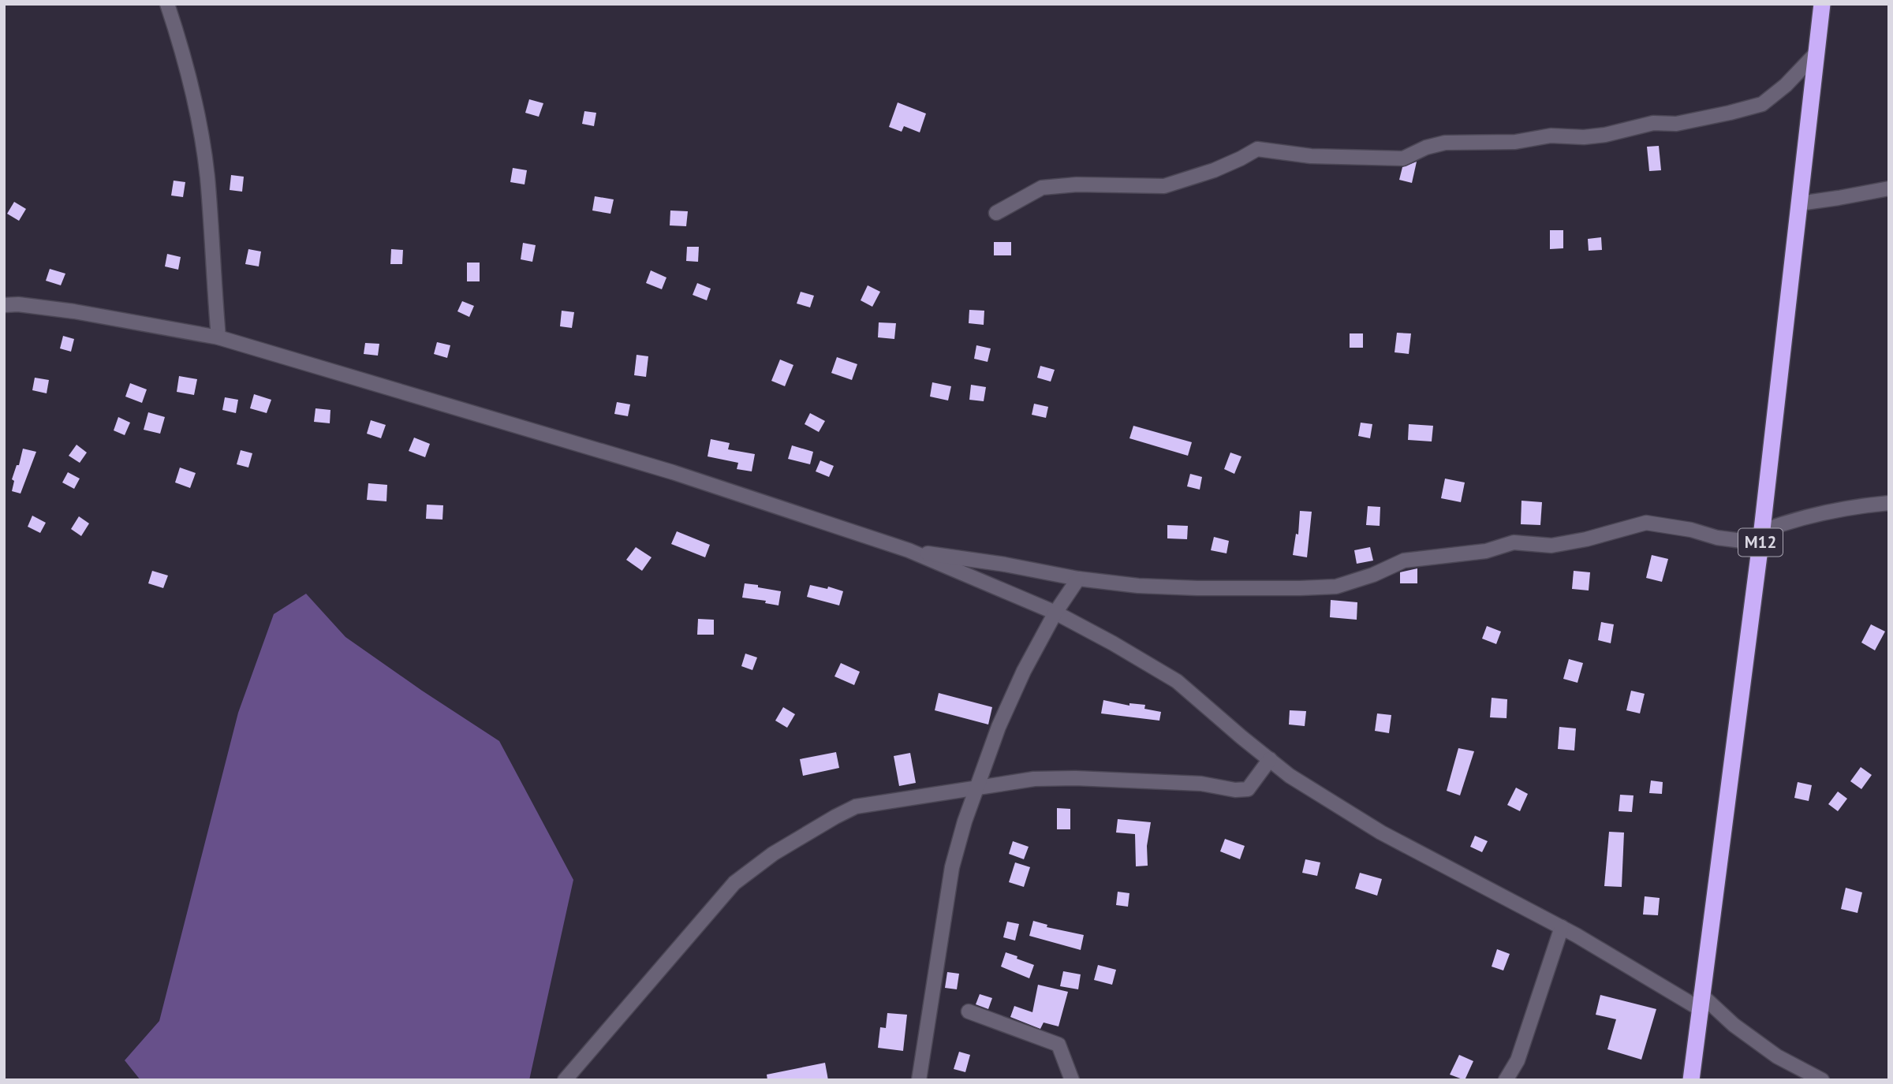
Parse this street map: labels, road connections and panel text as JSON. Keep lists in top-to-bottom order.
{
  "streets": {
    "highway": ["M12"]
  }
}
